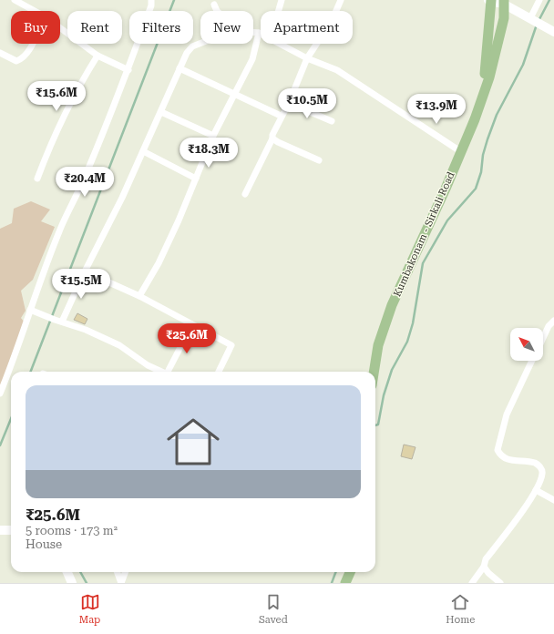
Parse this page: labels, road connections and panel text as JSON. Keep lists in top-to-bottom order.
{
  "streets": {
    "main road": ["Kumbakonam - Sirkali Road"]
  },
  "north": "top left",
  "page": {
    "chip": [
      "Buy",
      "Rent",
      "Filters",
      "New",
      "Apartment"
    ],
    "price": [
      "₹15.6M",
      "₹10.5M",
      "₹13.9M",
      "₹18.3M",
      "₹20.4M",
      "₹15.5M",
      "₹25.6M"
    ],
    "list": [
      {
        "name": "₹25.6M",
        "note": "5 rooms · 173 m² · House"
      }
    ],
    "tabs": ["Map", "Saved", "Home"]
  }
}
